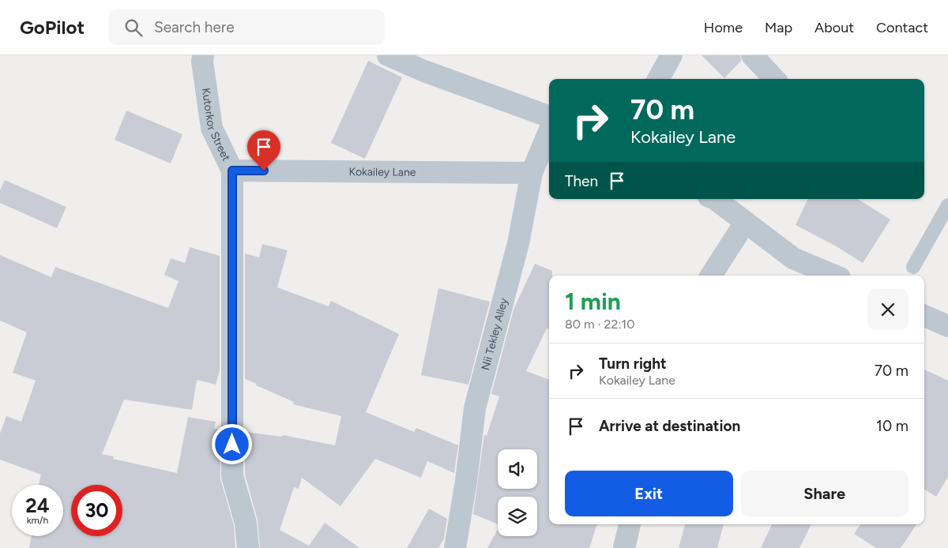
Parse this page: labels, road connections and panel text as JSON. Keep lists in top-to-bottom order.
{
  "streets": {
    "street": ["Kutorkor Street", "Kokailey Lane", "Nii Tekley Alley"]
  },
  "crossings": [
    ["Kutorkor Street", "Kokailey Lane"],
    ["Kokailey Lane", "Nii Tekley Alley"]
  ],
  "page": {
    "header": "GoPilot",
    "search": "Search here",
    "nav": [
      "Home",
      "Map",
      "About",
      "Contact"
    ],
    "turn": ["70 m", "Kokailey Lane"],
    "then": "Then",
    "heading": ["1 min", "80 m · 22:10"],
    "list": [
      {
        "name": "Turn right",
        "note": "Kokailey Lane",
        "value": "70 m"
      },
      {
        "name": "Arrive at destination",
        "value": "10 m"
      }
    ],
    "buttons": ["Exit", "Share"],
    "speed": "24 km/h",
    "limit": "30"
  }
}
